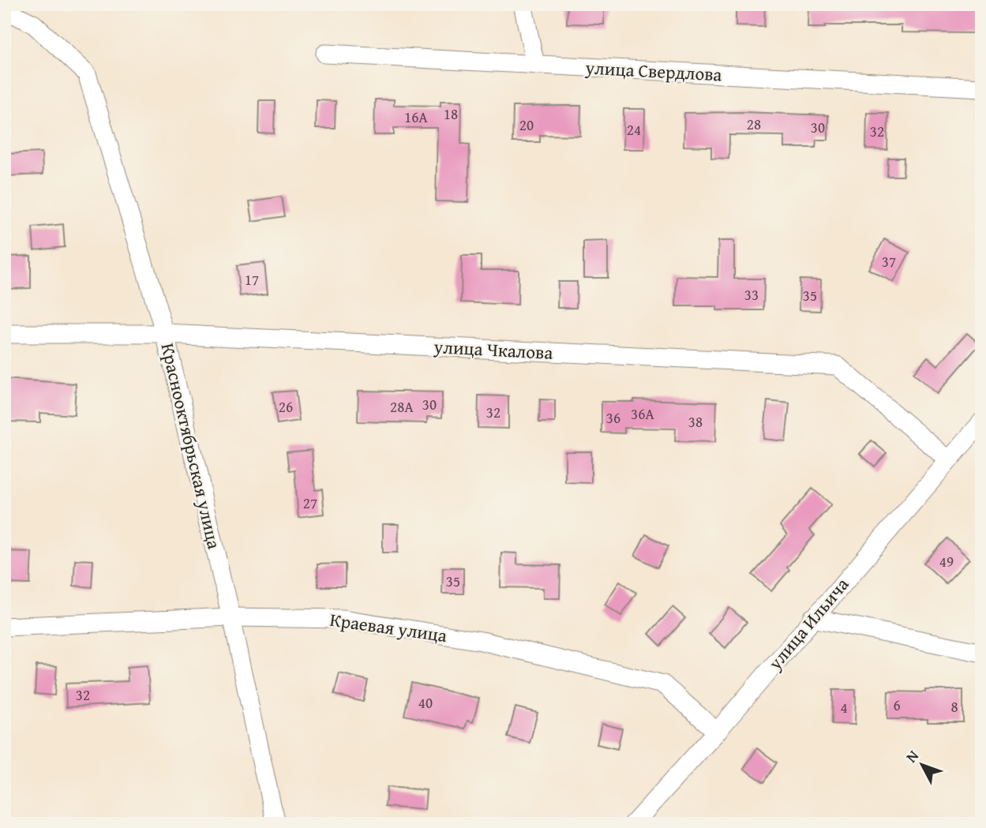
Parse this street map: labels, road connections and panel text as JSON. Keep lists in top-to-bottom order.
{
  "streets": {
    "street": [
      "улица Свердлова",
      "улица Чкалова",
      "Краснооктябрьская улица",
      "улица Ильича",
      "Краевая улица"
    ]
  },
  "crossings": [
    ["улица Чкалова", "Краснооктябрьская улица"],
    ["улица Чкалова", "улица Ильича"],
    ["Краснооктябрьская улица", "Краевая улица"],
    ["улица Ильича", "Краевая улица"]
  ],
  "house_numbers": [
    "18",
    "16А",
    "28",
    "20",
    "30",
    "24",
    "32",
    "37",
    "17",
    "33",
    "35",
    "30",
    "26",
    "28А",
    "32",
    "36А",
    "36",
    "38",
    "27",
    "49",
    "35",
    "32",
    "40",
    "6",
    "8",
    "4"
  ],
  "north": "top left"
}
